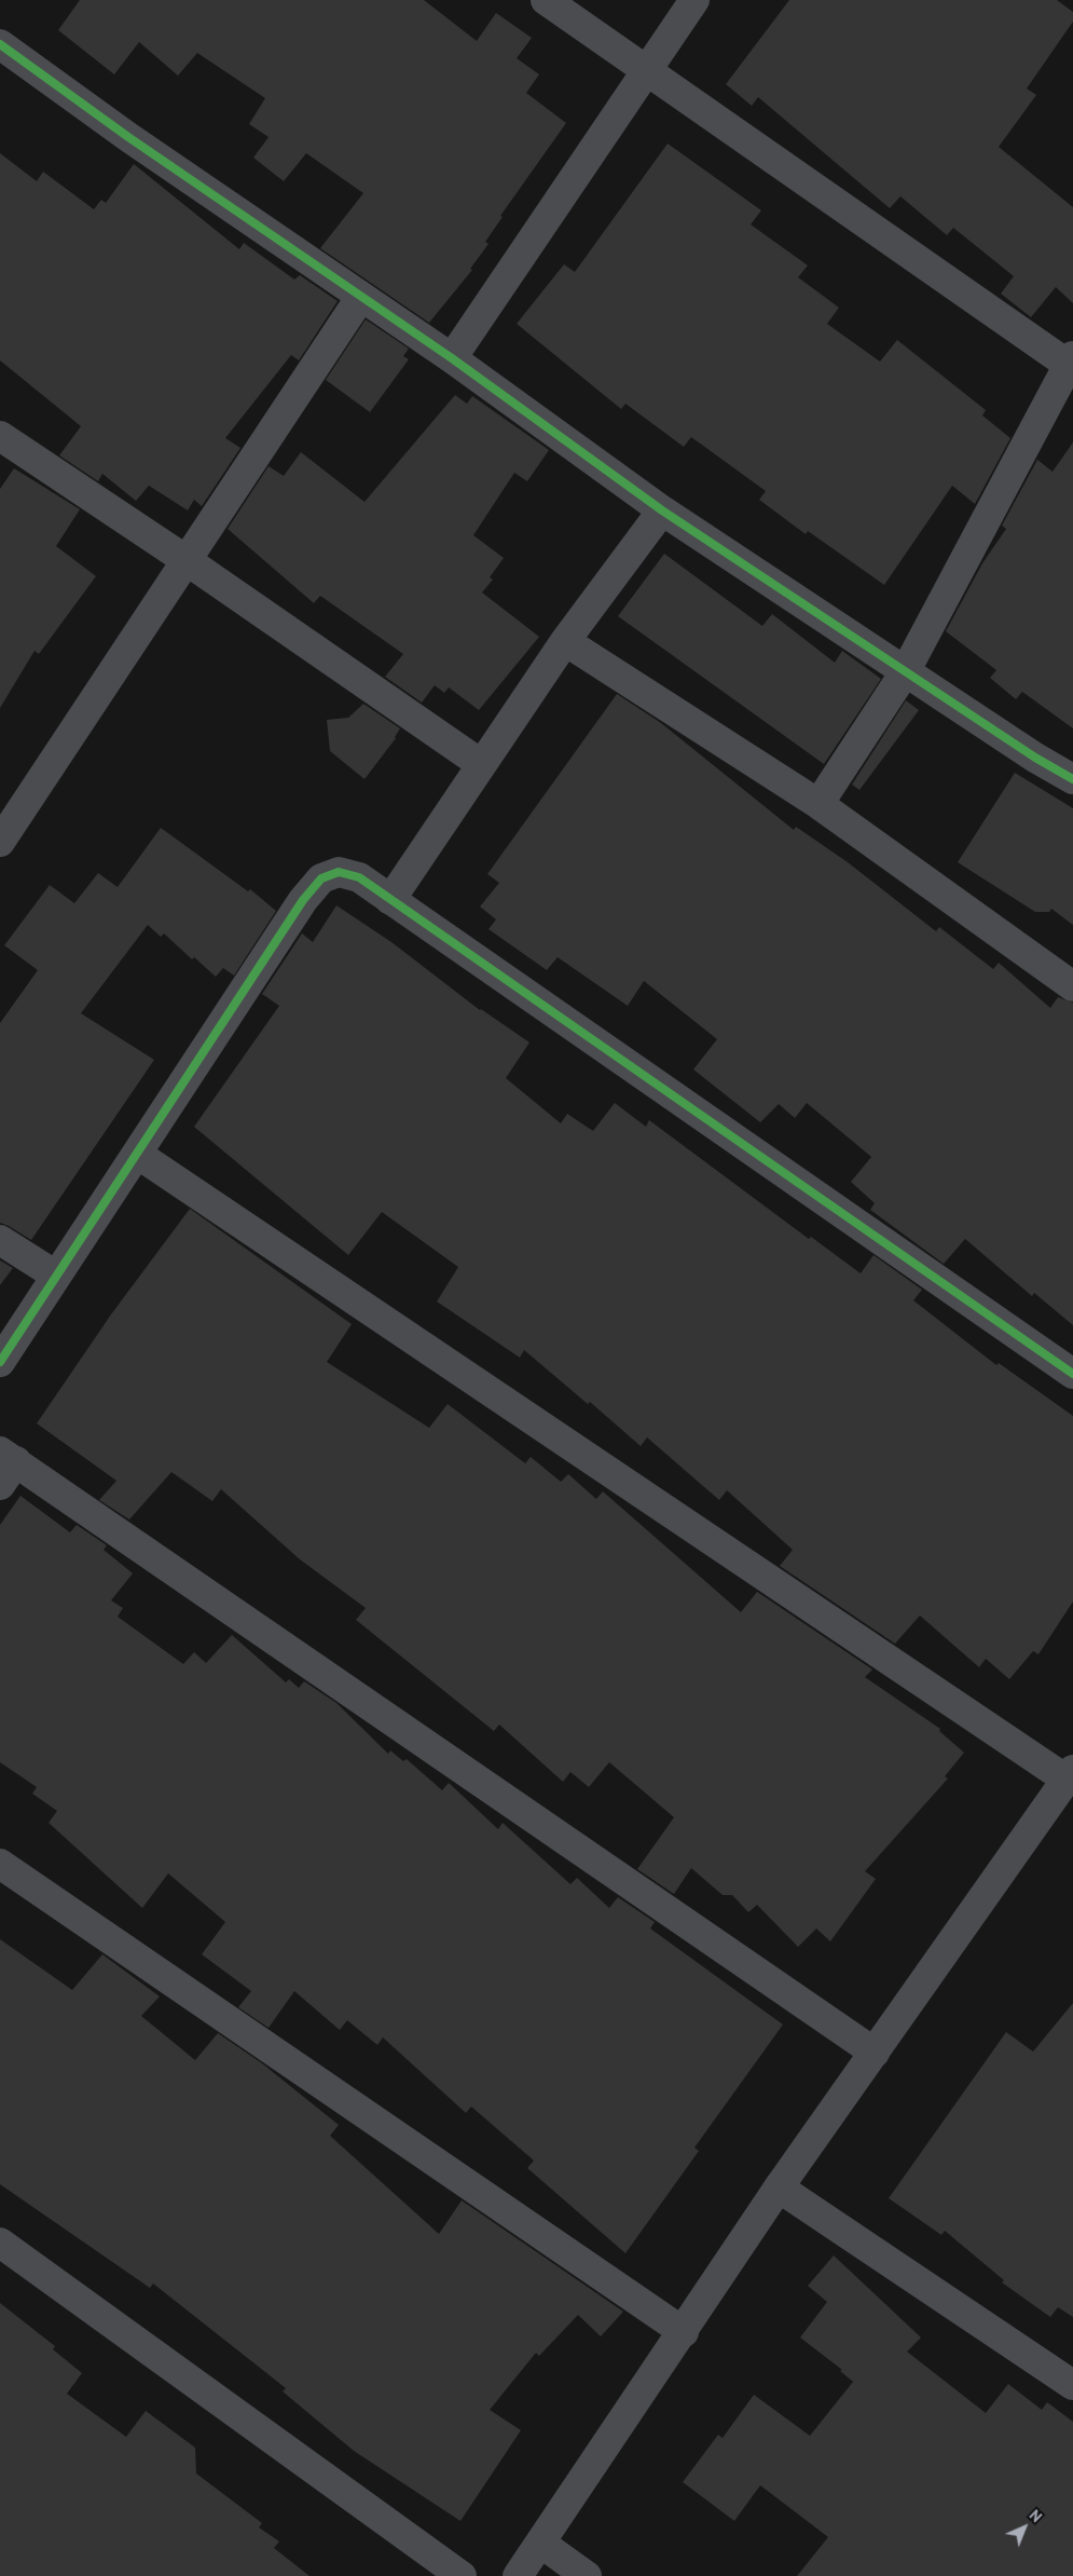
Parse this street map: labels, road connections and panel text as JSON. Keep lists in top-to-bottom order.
{
  "north": "top right"
}
